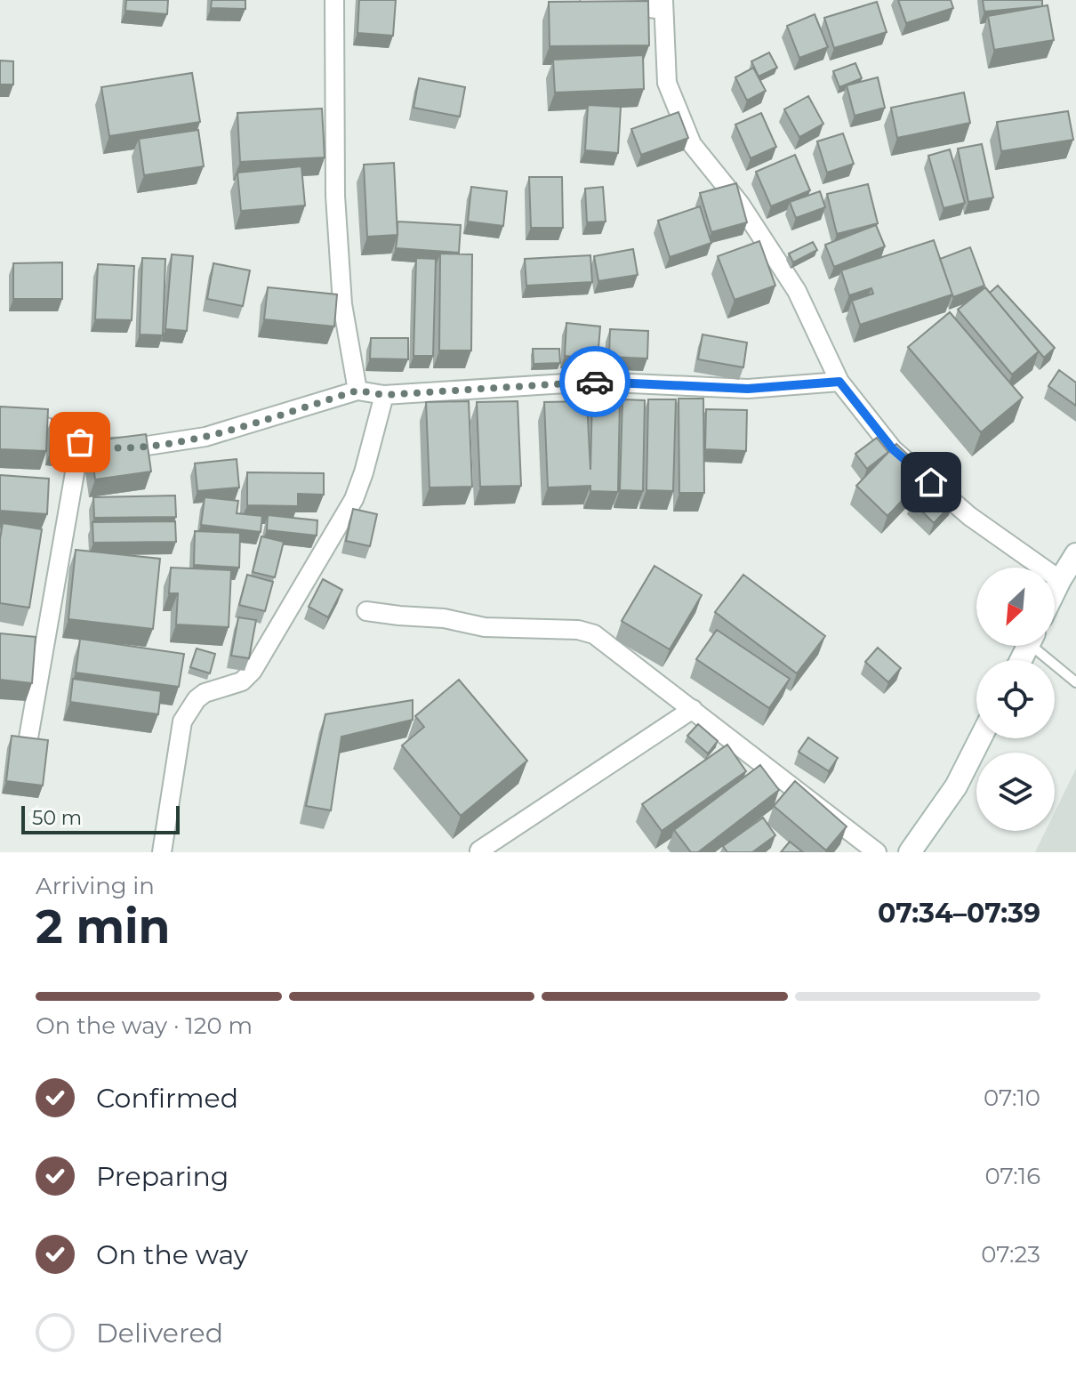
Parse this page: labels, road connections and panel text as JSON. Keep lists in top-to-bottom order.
{
  "scale_bar": "50 m",
  "north": "bottom left",
  "page": {
    "scale": "50 m",
    "heading": ["2 min", "Arriving in", "07:34–07:39"],
    "bar": "On the way · 120 m",
    "list": [
      ["Confirmed", "07:10"],
      ["Preparing", "07:16"],
      ["On the way", "07:23"],
      "Delivered"
    ]
  }
}
